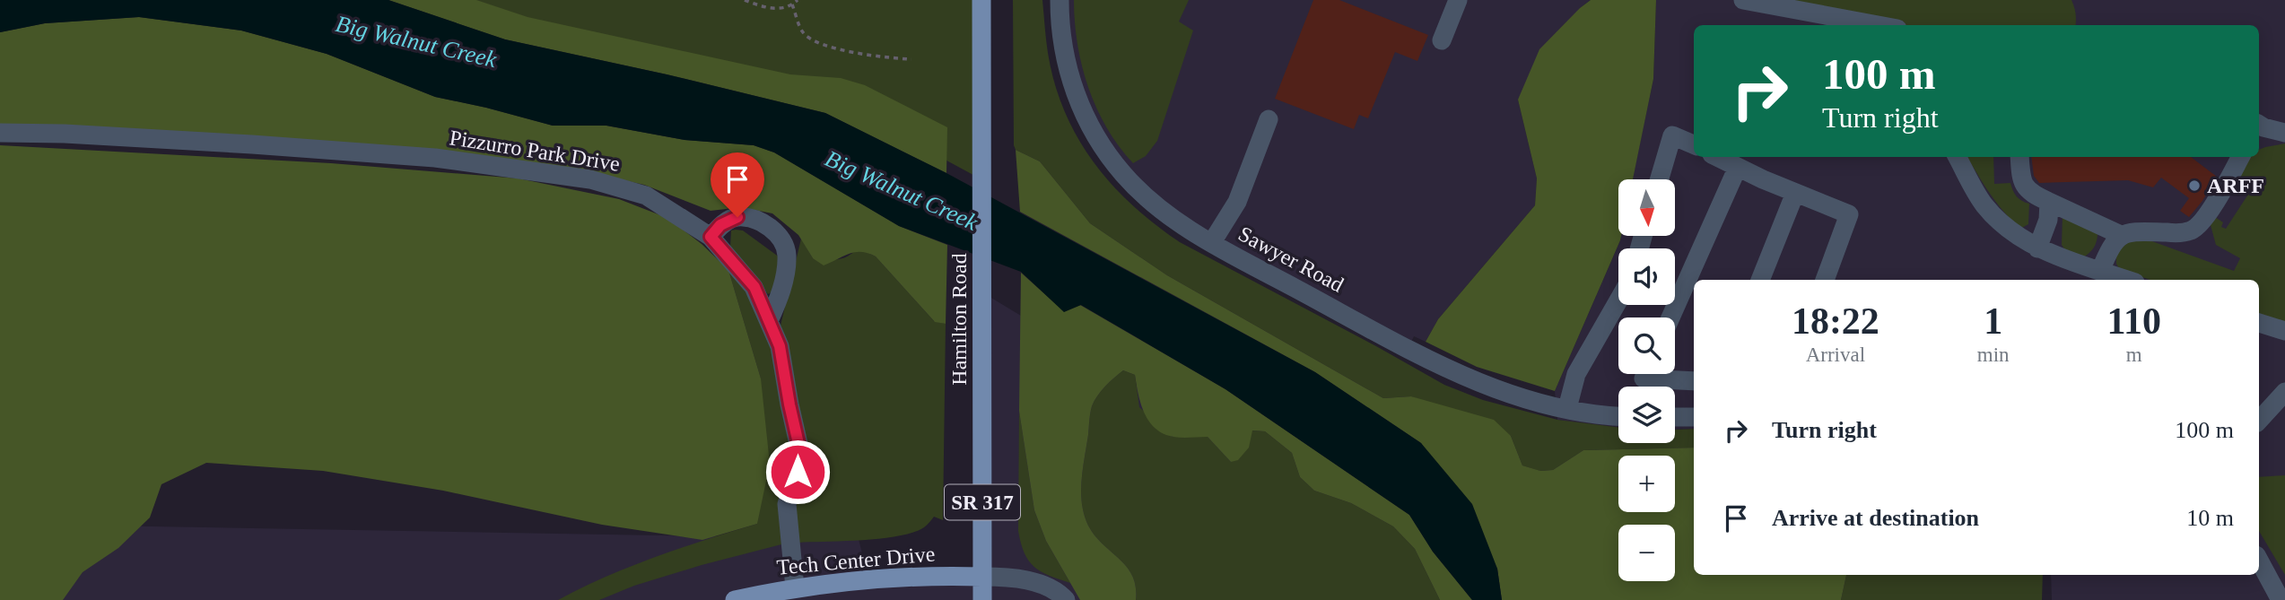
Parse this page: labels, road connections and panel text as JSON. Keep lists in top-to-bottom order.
{
  "streets": {
    "main road": ["Hamilton Road", "SR 317", "Tech Center Drive"],
    "street": ["Pizzurro Park Drive", "Sawyer Road"]
  },
  "crossings": [
    ["Pizzurro Park Drive", "Tech Center Drive"],
    ["Hamilton Road", "Tech Center Drive"]
  ],
  "water": ["Big Walnut Creek"],
  "places": ["ARFF"],
  "north": "bottom",
  "page": {
    "turn": ["100 m", "Turn right"],
    "map_buttons": ["+", "−"],
    "eta": [
      "18:22",
      "Arrival",
      "1",
      "min",
      "110",
      "m"
    ],
    "list": [
      {
        "name": "Turn right",
        "value": "100 m"
      },
      {
        "name": "Arrive at destination",
        "value": "10 m"
      }
    ]
  }
}
